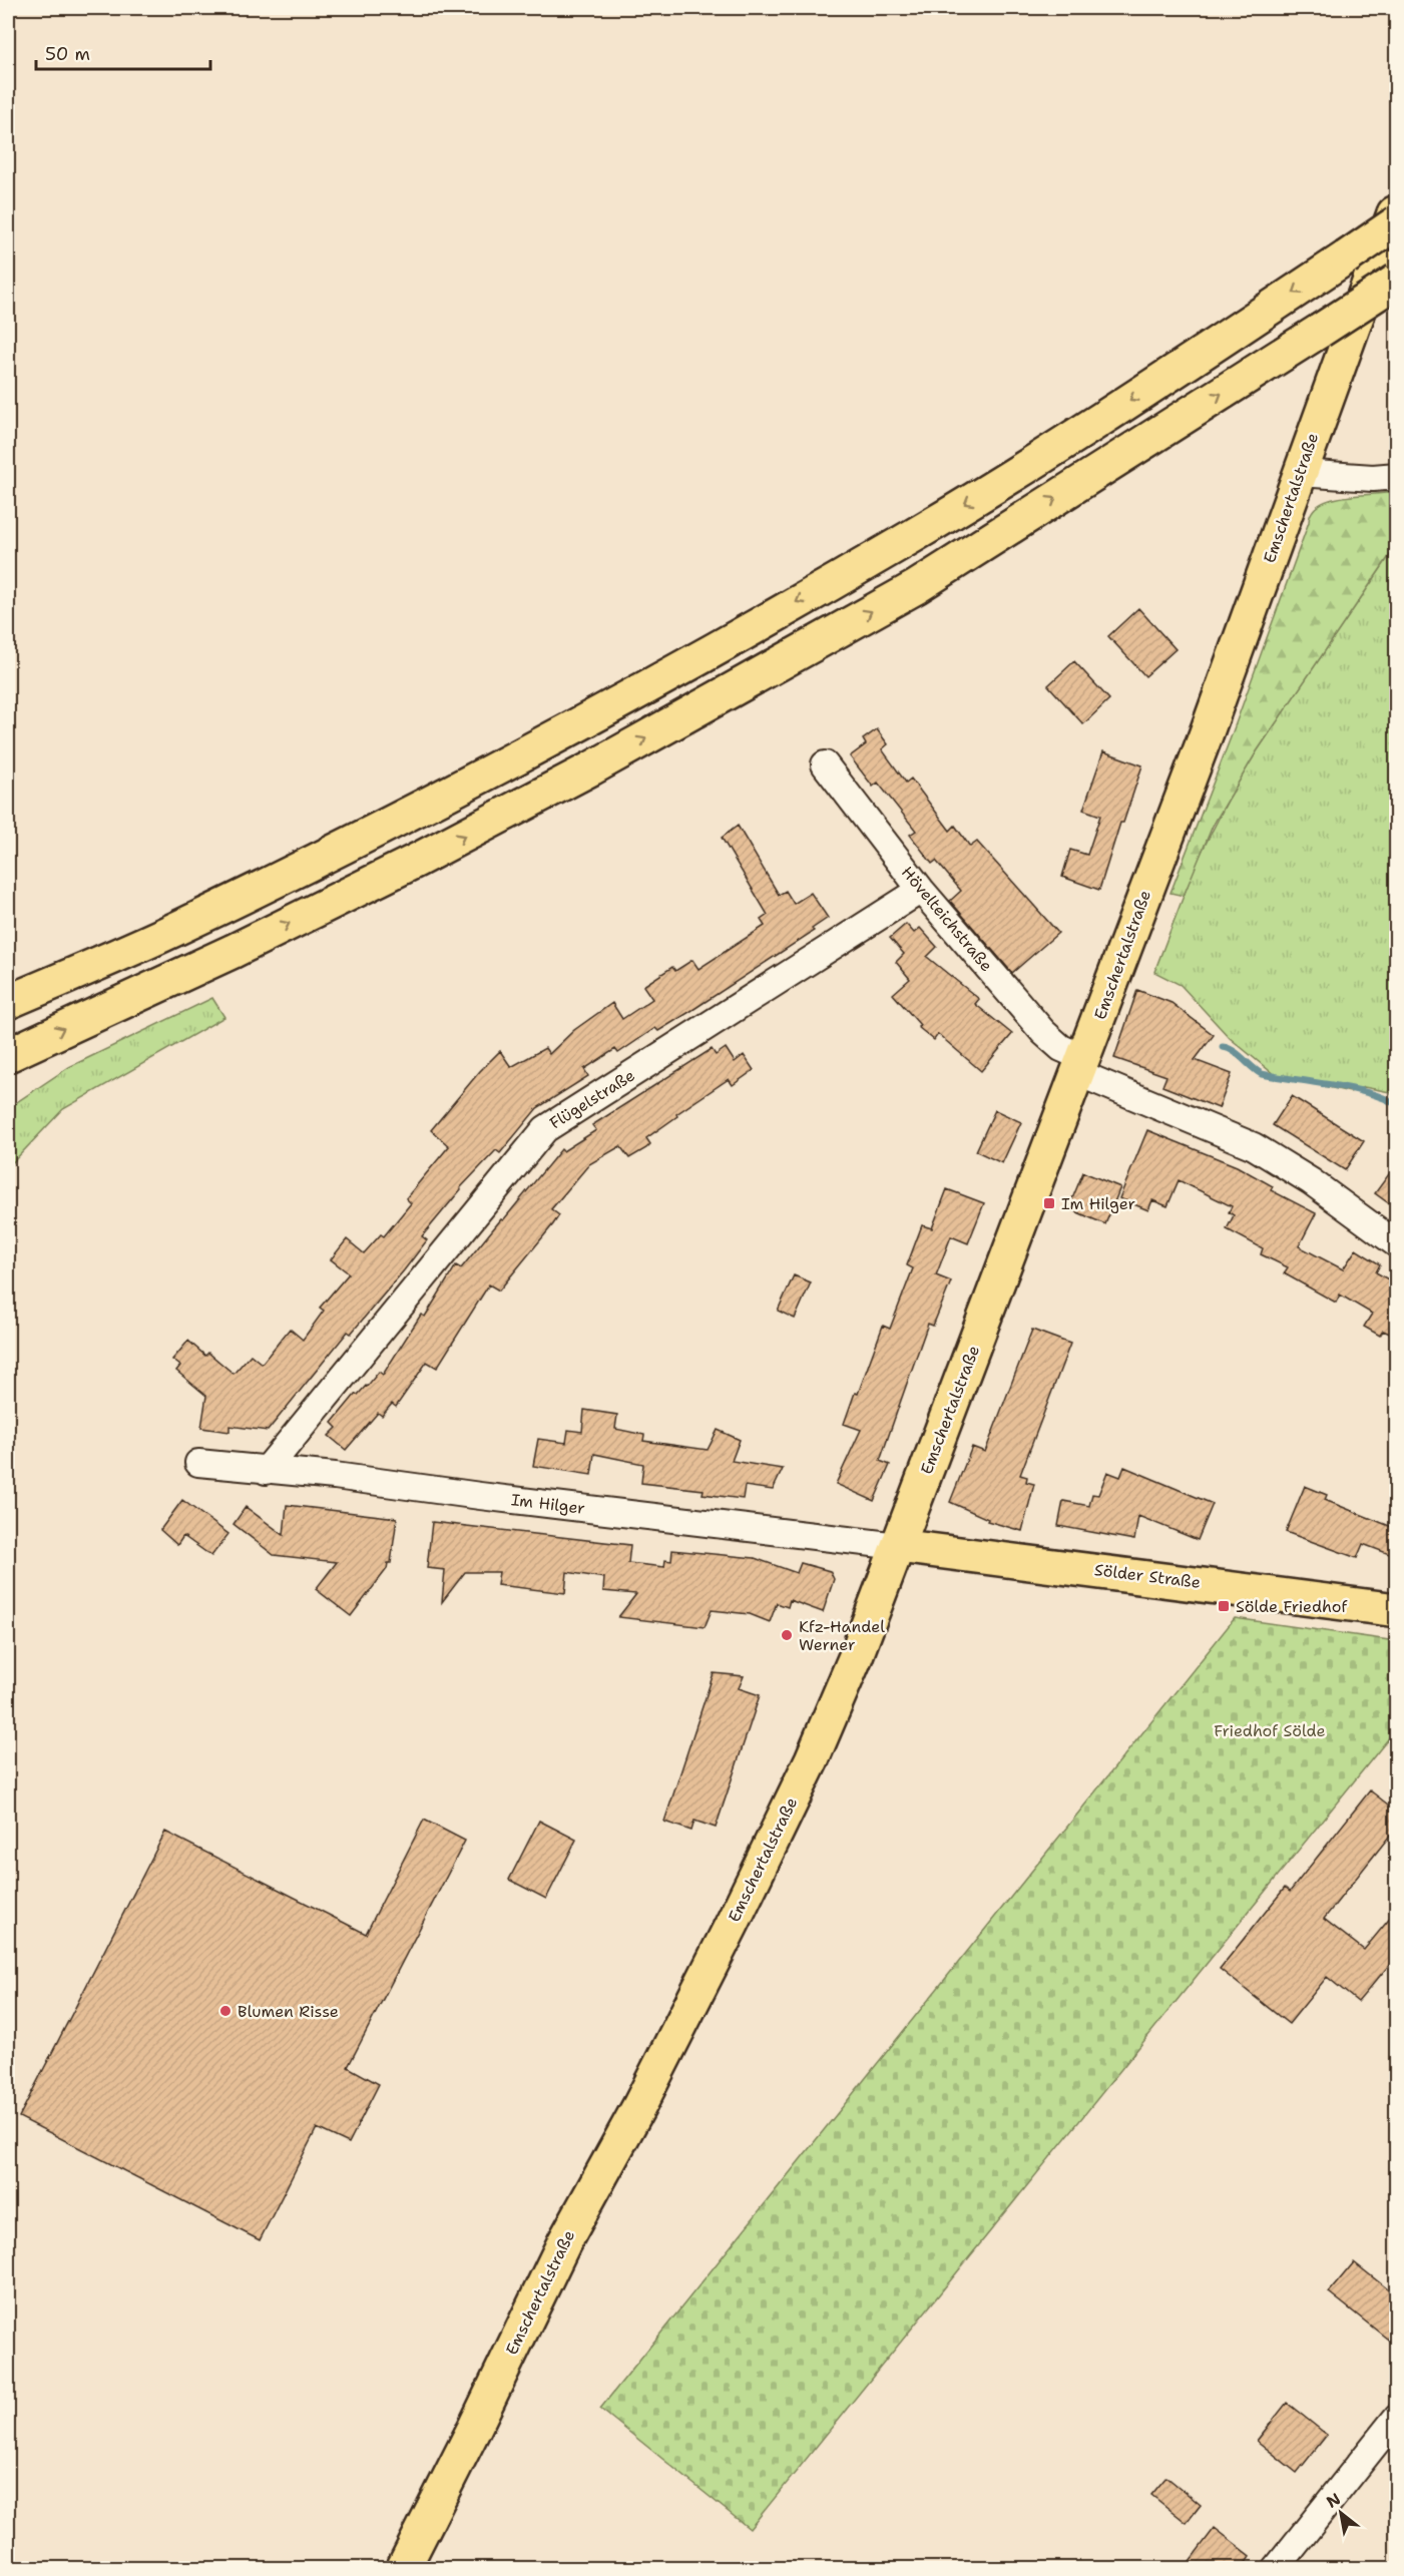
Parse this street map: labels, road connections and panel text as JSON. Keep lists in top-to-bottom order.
{
  "streets": {
    "main road": ["Emschertalstraße", "Sölder Straße"],
    "street": ["Hövelteichstraße", "Flügelstraße", "Im Hilger"]
  },
  "crossings": [
    ["Emschertalstraße", "Hövelteichstraße"],
    ["Emschertalstraße", "Im Hilger"],
    ["Emschertalstraße", "Sölder Straße"],
    ["Hövelteichstraße", "Flügelstraße"],
    ["Flügelstraße", "Im Hilger"],
    ["Im Hilger", "Sölder Straße"]
  ],
  "parks": ["Friedhof Sölde"],
  "places": {
    "transit": ["Im Hilger", "Sölde Friedhof"],
    "other": ["Kfz-Handel Werner", "Blumen Risse"]
  },
  "scale_bar": "50 m",
  "north": "top left"
}
